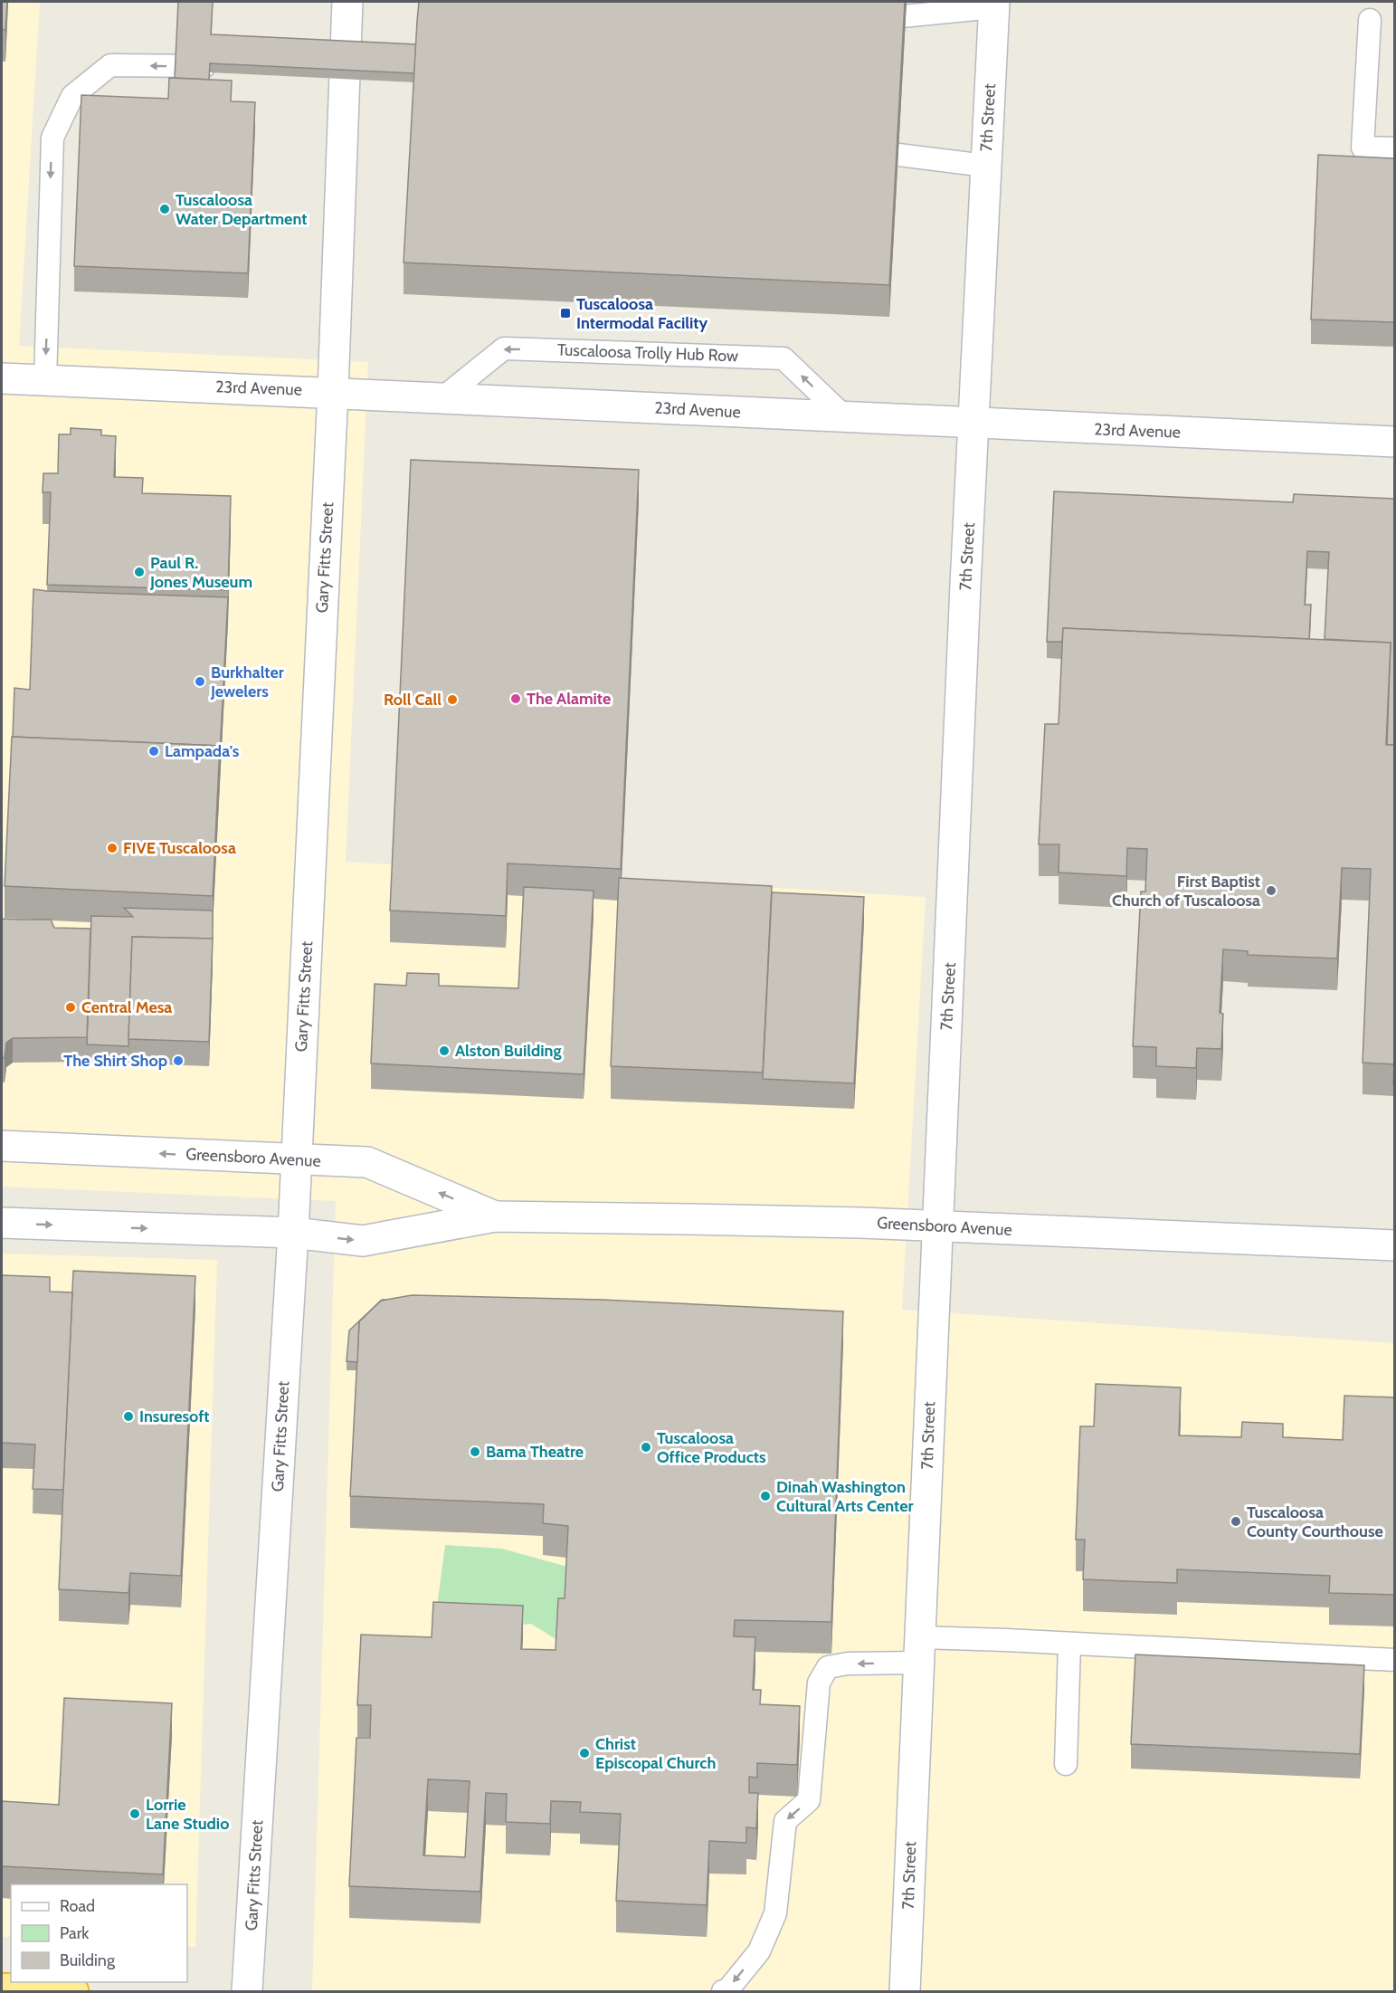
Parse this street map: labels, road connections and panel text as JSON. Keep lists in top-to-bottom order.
{
  "streets": {
    "street": [
      "7th Street",
      "23rd Avenue",
      "Gary Fitts Street",
      "Greensboro Avenue"
    ],
    "lane": ["Tuscaloosa Trolly Hub Row"]
  },
  "crossings": [
    ["7th Street", "23rd Avenue"],
    ["7th Street", "Greensboro Avenue"],
    ["Tuscaloosa Trolly Hub Row", "23rd Avenue"],
    ["23rd Avenue", "Gary Fitts Street"],
    ["Gary Fitts Street", "Greensboro Avenue"]
  ],
  "one_way": ["Tuscaloosa Trolly Hub Row"],
  "places": {
    "other": [
      "Tuscaloosa Water Department",
      "Paul R. Jones Museum",
      "Burkhalter Jewelers",
      "The Alamite",
      "Roll Call",
      "Lampada's",
      "FIVE Tuscaloosa",
      "First Baptist Church of Tuscaloosa",
      "Central Mesa",
      "Alston Building",
      "The Shirt Shop",
      "Insuresoft",
      "Tuscaloosa Office Products",
      "Bama Theatre",
      "Dinah Washington Cultural Arts Center",
      "Tuscaloosa County Courthouse",
      "Christ Episcopal Church",
      "Lorrie Lane Studio"
    ],
    "transit": ["Tuscaloosa Intermodal Facility"]
  },
  "legend": ["Road", "Park", "Building"]
}
